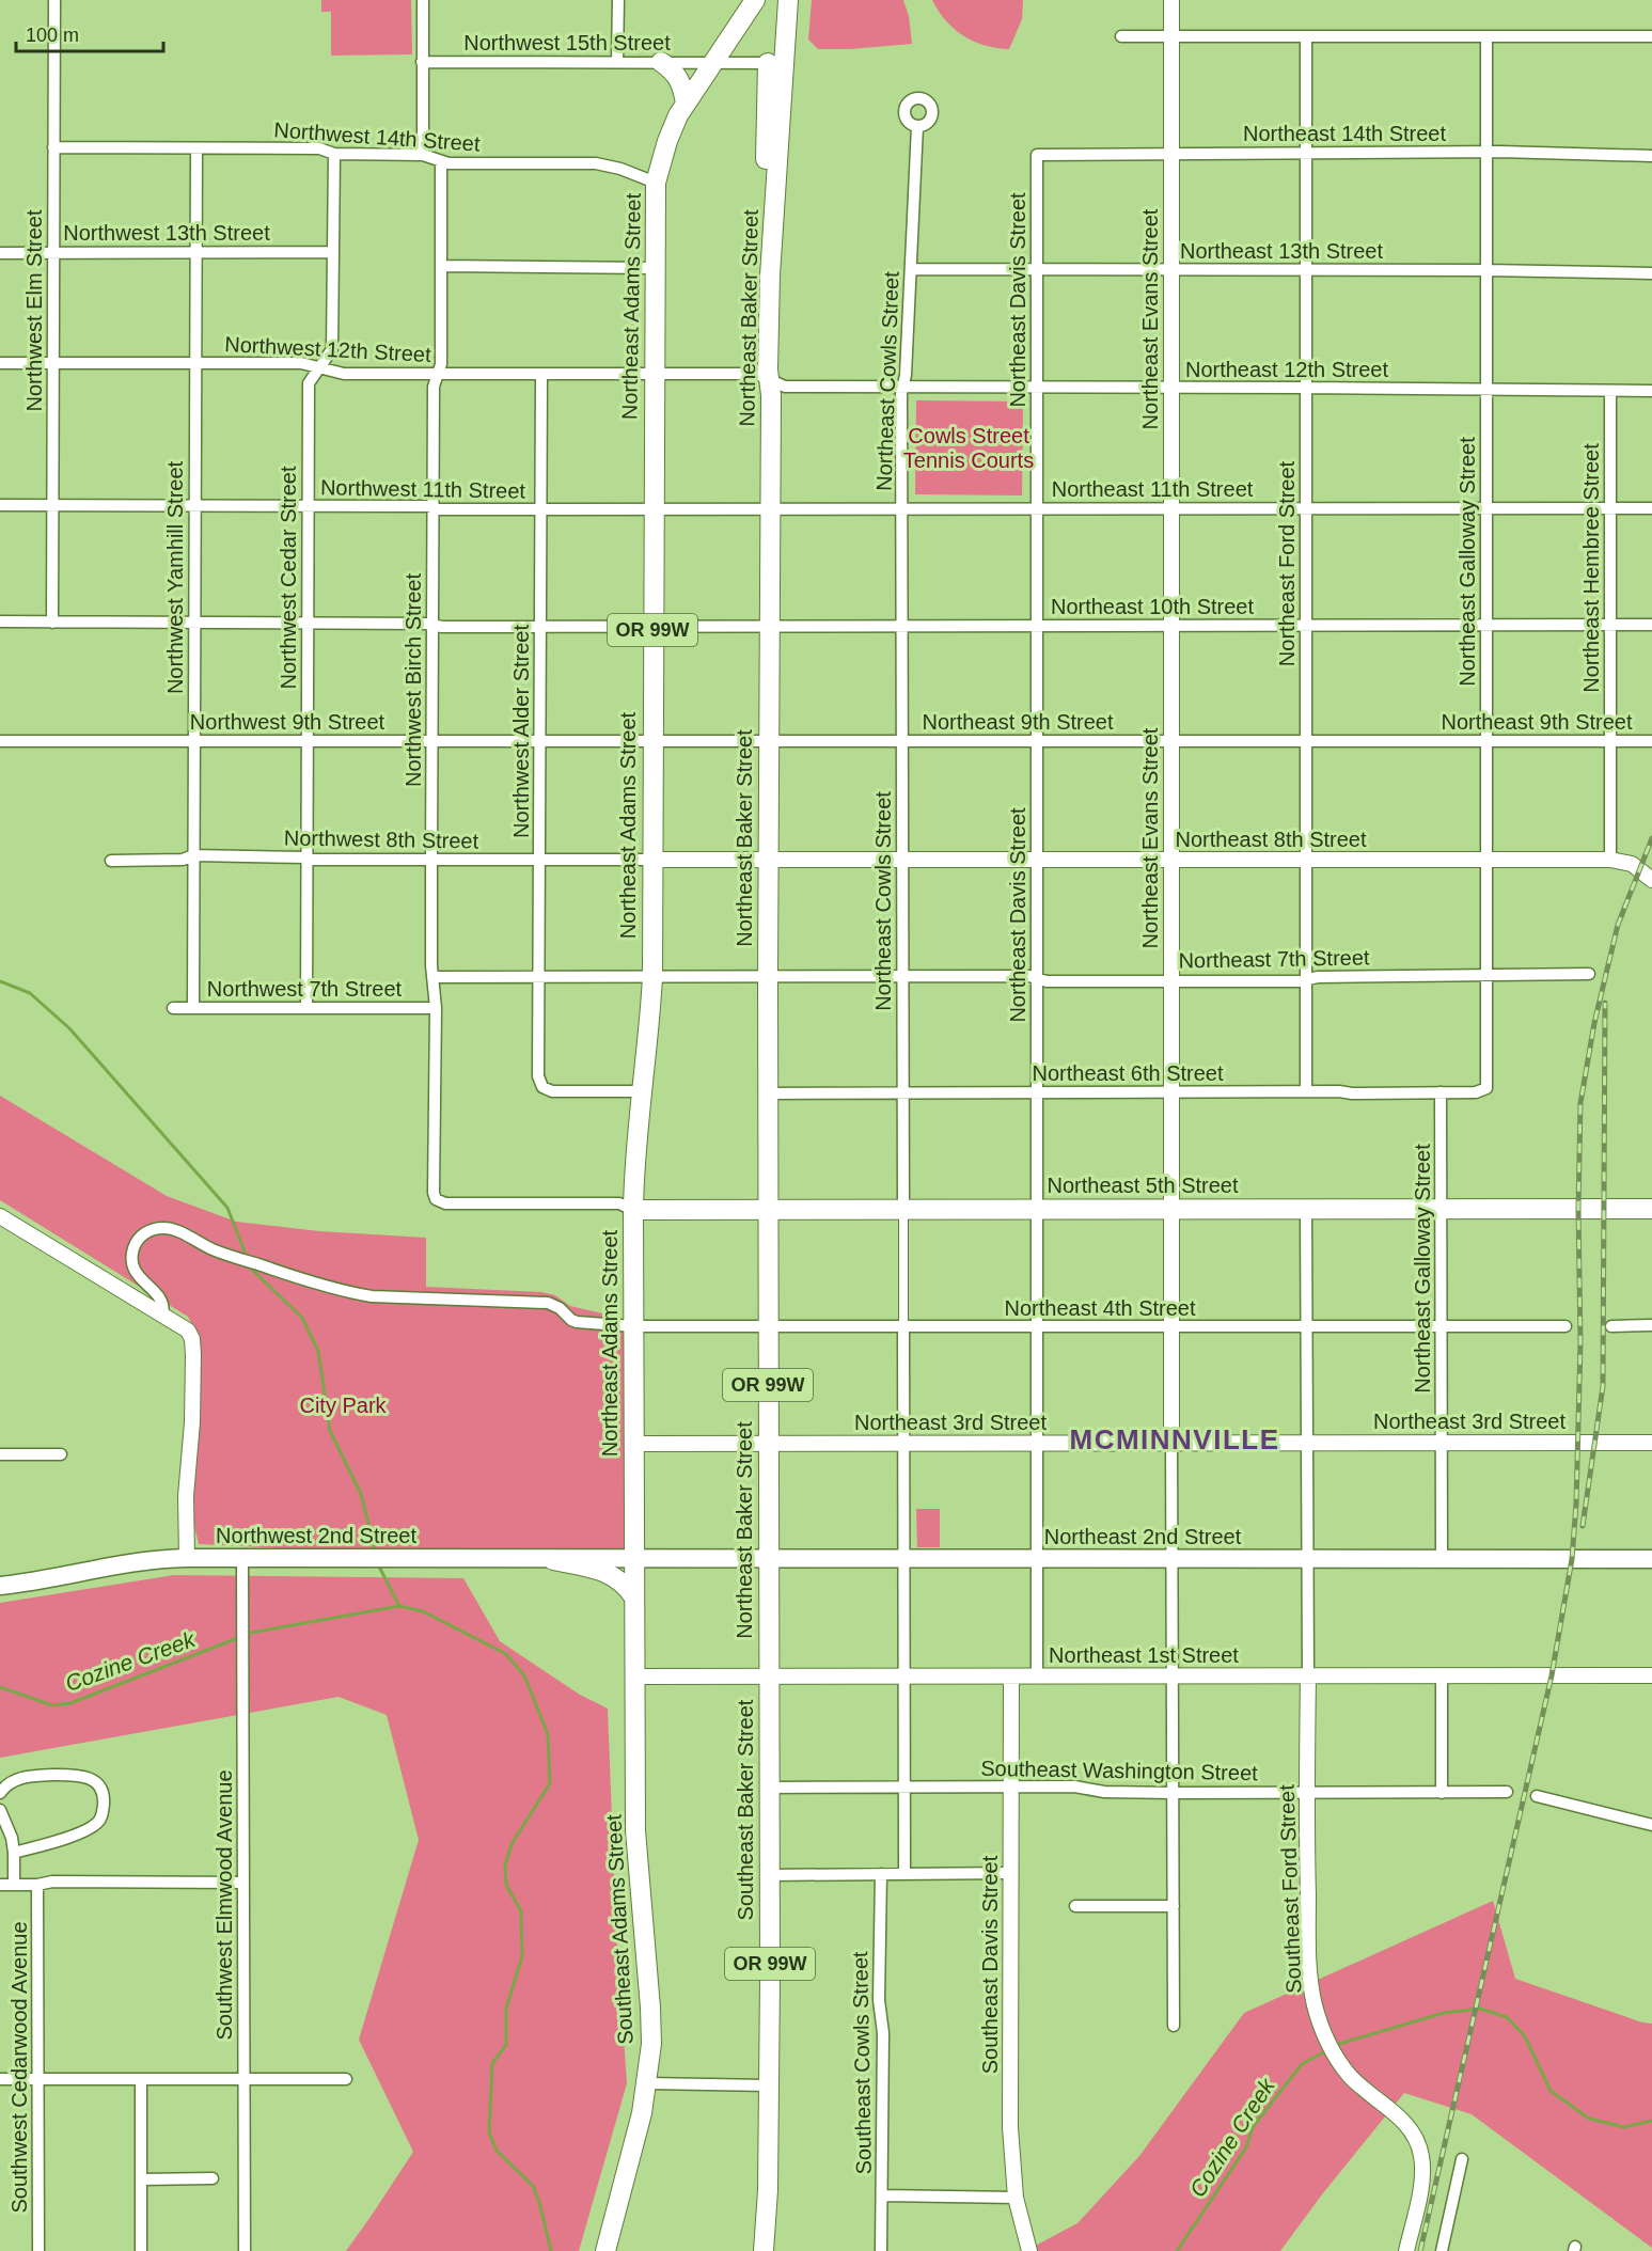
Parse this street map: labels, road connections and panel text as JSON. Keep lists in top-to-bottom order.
{
  "streets": {
    "main road": [
      "Northeast Adams Street",
      "Northeast Baker Street",
      "OR 99W",
      "Northeast 5th Street",
      "Northwest 2nd Street",
      "Northeast 2nd Street",
      "Southeast Baker Street",
      "Southeast Adams Street"
    ],
    "street": [
      "Northwest 15th Street",
      "Northeast 14th Street",
      "Northwest 14th Street",
      "Northwest 13th Street",
      "Northeast 13th Street",
      "Northeast Davis Street",
      "Northwest Elm Street",
      "Northeast Evans Street",
      "Northwest 12th Street",
      "Northeast 12th Street",
      "Northeast Cowls Street",
      "Northwest 11th Street",
      "Northeast 11th Street",
      "Northeast Galloway Street",
      "Northeast Ford Street",
      "Northeast Hembree Street",
      "Northwest Yamhill Street",
      "Northwest Cedar Street",
      "Northeast 10th Street",
      "Northwest Birch Street",
      "Northwest 9th Street",
      "Northeast 9th Street",
      "Northwest Alder Street",
      "Northwest 8th Street",
      "Northeast 8th Street",
      "Northeast 7th Street",
      "Northwest 7th Street",
      "Northeast 6th Street",
      "Northeast 4th Street",
      "Northeast 3rd Street",
      "Northeast 1st Street",
      "Southeast Washington Street",
      "Southeast Ford Street",
      "Southwest Elmwood Avenue",
      "Southeast Davis Street",
      "Southeast Cowls Street",
      "Southwest Cedarwood Avenue"
    ]
  },
  "crossings": [
    ["Northwest 15th Street", "Northeast Adams Street"],
    ["Northwest 15th Street", "Northeast Baker Street"],
    ["Northeast 14th Street", "Northeast Davis Street"],
    ["Northeast 14th Street", "Northeast Evans Street"],
    ["Northeast 14th Street", "Northeast Galloway Street"],
    ["Northeast 14th Street", "Northeast Ford Street"],
    ["Northwest 14th Street", "Northeast Adams Street"],
    ["Northwest 14th Street", "Northwest Elm Street"],
    ["Northwest 14th Street", "Northwest Yamhill Street"],
    ["Northwest 14th Street", "Northwest Cedar Street"],
    ["Northwest 14th Street", "Northwest Birch Street"],
    ["Northwest 13th Street", "Northwest Elm Street"],
    ["Northwest 13th Street", "Northwest Yamhill Street"],
    ["Northwest 13th Street", "Northwest Cedar Street"],
    ["Northeast 13th Street", "Northeast Davis Street"],
    ["Northeast 13th Street", "Northeast Evans Street"],
    ["Northeast 13th Street", "Northeast Cowls Street"],
    ["Northeast 13th Street", "Northeast Galloway Street"],
    ["Northeast 13th Street", "Northeast Ford Street"],
    ["Northeast Davis Street", "Northeast 12th Street"],
    ["Northeast Davis Street", "Northeast 11th Street"],
    ["Northeast Davis Street", "Northeast 10th Street"],
    ["Northeast Davis Street", "Northeast 9th Street"],
    ["Northeast Davis Street", "Northeast 8th Street"],
    ["Northeast Davis Street", "Northeast 7th Street"],
    ["Northeast Davis Street", "Northeast 6th Street"],
    ["Northeast Davis Street", "Northeast 5th Street"],
    ["Northeast Davis Street", "Northeast 4th Street"],
    ["Northeast Davis Street", "Northeast 3rd Street"],
    ["Northeast Davis Street", "Northeast 2nd Street"],
    ["Northeast Davis Street", "Northeast 1st Street"],
    ["Northeast Adams Street", "Northwest 12th Street"],
    ["Northeast Adams Street", "Northeast 12th Street"],
    ["Northeast Adams Street", "Northwest 11th Street"],
    ["Northeast Adams Street", "Northeast 11th Street"],
    ["Northeast Adams Street", "Northeast 10th Street"],
    ["Northeast Adams Street", "Northwest Birch Street"],
    ["Northeast Adams Street", "Northwest 9th Street"],
    ["Northeast Adams Street", "Northeast 9th Street"],
    ["Northeast Adams Street", "Northwest Alder Street"],
    ["Northeast Adams Street", "Northwest 8th Street"],
    ["Northeast Adams Street", "Northeast 8th Street"],
    ["Northeast Adams Street", "Northeast 7th Street"],
    ["Northeast Adams Street", "Northwest 7th Street"],
    ["Northeast Adams Street", "Northeast 5th Street"],
    ["Northeast Adams Street", "Northeast 4th Street"],
    ["Northeast Adams Street", "Northeast 3rd Street"],
    ["Northeast Adams Street", "Northwest 2nd Street"],
    ["Northeast Adams Street", "Northeast 2nd Street"],
    ["Northeast Adams Street", "Northeast 1st Street"],
    ["Northeast Adams Street", "Southeast Adams Street"],
    ["Northwest Elm Street", "Northwest 12th Street"],
    ["Northwest Elm Street", "Northwest 11th Street"],
    ["Northwest Elm Street", "Northeast 10th Street"],
    ["Northeast Baker Street", "Northeast 12th Street"],
    ["Northeast Baker Street", "Northeast 11th Street"],
    ["Northeast Baker Street", "Northeast 10th Street"],
    ["Northeast Baker Street", "Northeast 9th Street"],
    ["Northeast Baker Street", "Northeast 8th Street"],
    ["Northeast Baker Street", "Northeast 7th Street"],
    ["Northeast Baker Street", "Northeast 6th Street"],
    ["Northeast Baker Street", "Northeast 5th Street"],
    ["Northeast Baker Street", "Northeast 4th Street"],
    ["Northeast Baker Street", "Northeast 3rd Street"],
    ["Northeast Baker Street", "Northeast 2nd Street"],
    ["Northeast Baker Street", "Northeast 1st Street"],
    ["Northeast Baker Street", "Southeast Baker Street"],
    ["Northeast Evans Street", "Northeast 12th Street"],
    ["Northeast Evans Street", "Northeast 11th Street"],
    ["Northeast Evans Street", "Northeast 10th Street"],
    ["Northeast Evans Street", "Northeast 9th Street"],
    ["Northeast Evans Street", "Northeast 8th Street"],
    ["Northeast Evans Street", "Northeast 7th Street"],
    ["Northeast Evans Street", "Northeast 6th Street"],
    ["Northeast Evans Street", "Northeast 5th Street"],
    ["Northeast Evans Street", "Northeast 4th Street"],
    ["Northeast Evans Street", "Northeast 3rd Street"],
    ["Northeast Evans Street", "Northeast 2nd Street"],
    ["Northeast Evans Street", "Northeast 1st Street"],
    ["Northeast Evans Street", "Southeast Washington Street"],
    ["Northwest 12th Street", "Northeast 12th Street"],
    ["Northwest 12th Street", "Northwest Yamhill Street"],
    ["Northwest 12th Street", "Northwest Cedar Street"],
    ["Northwest 12th Street", "Northwest Birch Street"],
    ["Northwest 12th Street", "Northwest Alder Street"],
    ["Northeast 12th Street", "Northeast Cowls Street"],
    ["Northeast 12th Street", "Northeast Galloway Street"],
    ["Northeast 12th Street", "Northeast Ford Street"],
    ["Northeast 12th Street", "Northeast Hembree Street"],
    ["Northeast Cowls Street", "Northeast 11th Street"],
    ["Northeast Cowls Street", "Northeast 10th Street"],
    ["Northeast Cowls Street", "Northeast 9th Street"],
    ["Northeast Cowls Street", "Northeast 8th Street"],
    ["Northeast Cowls Street", "Northeast 7th Street"],
    ["Northeast Cowls Street", "Northeast 6th Street"],
    ["Northeast Cowls Street", "Northeast 5th Street"],
    ["Northeast Cowls Street", "Northeast 4th Street"],
    ["Northeast Cowls Street", "Northeast 3rd Street"],
    ["Northeast Cowls Street", "Northeast 2nd Street"],
    ["Northeast Cowls Street", "Northeast 1st Street"],
    ["Northwest 11th Street", "Northeast 11th Street"],
    ["Northwest 11th Street", "Northwest Yamhill Street"],
    ["Northwest 11th Street", "Northwest Cedar Street"],
    ["Northwest 11th Street", "Northwest Birch Street"],
    ["Northwest 11th Street", "Northwest Alder Street"],
    ["Northeast 11th Street", "Northeast Galloway Street"],
    ["Northeast 11th Street", "Northeast Ford Street"],
    ["Northeast 11th Street", "Northeast Hembree Street"],
    ["Northeast Galloway Street", "Northeast 10th Street"],
    ["Northeast Galloway Street", "Northeast 9th Street"],
    ["Northeast Galloway Street", "Northeast 8th Street"],
    ["Northeast Galloway Street", "Northeast 7th Street"],
    ["Northeast Galloway Street", "Northeast 6th Street"],
    ["Northeast Galloway Street", "Northeast 5th Street"],
    ["Northeast Galloway Street", "Northeast 4th Street"],
    ["Northeast Galloway Street", "Northeast 3rd Street"],
    ["Northeast Galloway Street", "Northeast 2nd Street"],
    ["Northeast Ford Street", "Northeast 10th Street"],
    ["Northeast Ford Street", "Northeast 9th Street"],
    ["Northeast Ford Street", "Northeast 8th Street"],
    ["Northeast Ford Street", "Northeast 7th Street"],
    ["Northeast Ford Street", "Northeast 6th Street"],
    ["Northeast Hembree Street", "Northeast 10th Street"],
    ["Northeast Hembree Street", "Northeast 9th Street"],
    ["Northeast Hembree Street", "Northeast 8th Street"],
    ["Northwest Yamhill Street", "Northeast 10th Street"],
    ["Northwest Yamhill Street", "Northwest 9th Street"],
    ["Northwest Yamhill Street", "Northwest 8th Street"],
    ["Northwest Yamhill Street", "Northwest 7th Street"],
    ["Northwest Cedar Street", "Northeast 10th Street"],
    ["Northwest Cedar Street", "Northwest 9th Street"],
    ["Northwest Cedar Street", "Northwest 8th Street"],
    ["Northwest Cedar Street", "Northwest 7th Street"],
    ["Northeast 10th Street", "Northwest Birch Street"],
    ["Northeast 10th Street", "Northwest Alder Street"],
    ["Northwest Birch Street", "Northwest 9th Street"],
    ["Northwest Birch Street", "Northwest 8th Street"],
    ["Northwest Birch Street", "Northwest 7th Street"],
    ["Northwest Birch Street", "Northeast 5th Street"],
    ["Northwest 9th Street", "Northeast 9th Street"],
    ["Northwest 9th Street", "Northwest Alder Street"],
    ["Northwest Alder Street", "Northwest 8th Street"],
    ["Northwest Alder Street", "Northwest 7th Street"],
    ["Northwest 8th Street", "Northeast 8th Street"],
    ["Northeast 7th Street", "Northwest 7th Street"],
    ["Northwest 2nd Street", "Northeast 2nd Street"],
    ["Northwest 2nd Street", "Southwest Elmwood Avenue"],
    ["Northeast 1st Street", "Southeast Baker Street"],
    ["Northeast 1st Street", "Southeast Ford Street"],
    ["Northeast 1st Street", "Southeast Adams Street"],
    ["Northeast 1st Street", "Southeast Davis Street"],
    ["Southeast Washington Street", "Southeast Baker Street"],
    ["Southeast Washington Street", "Southeast Ford Street"],
    ["Southeast Washington Street", "Southeast Davis Street"]
  ],
  "districts": ["MCMINNVILLE"],
  "water": ["Cozine Creek"],
  "parks": ["Cowls Street Tennis Courts", "City Park"],
  "scale_bar": "100 m"
}
